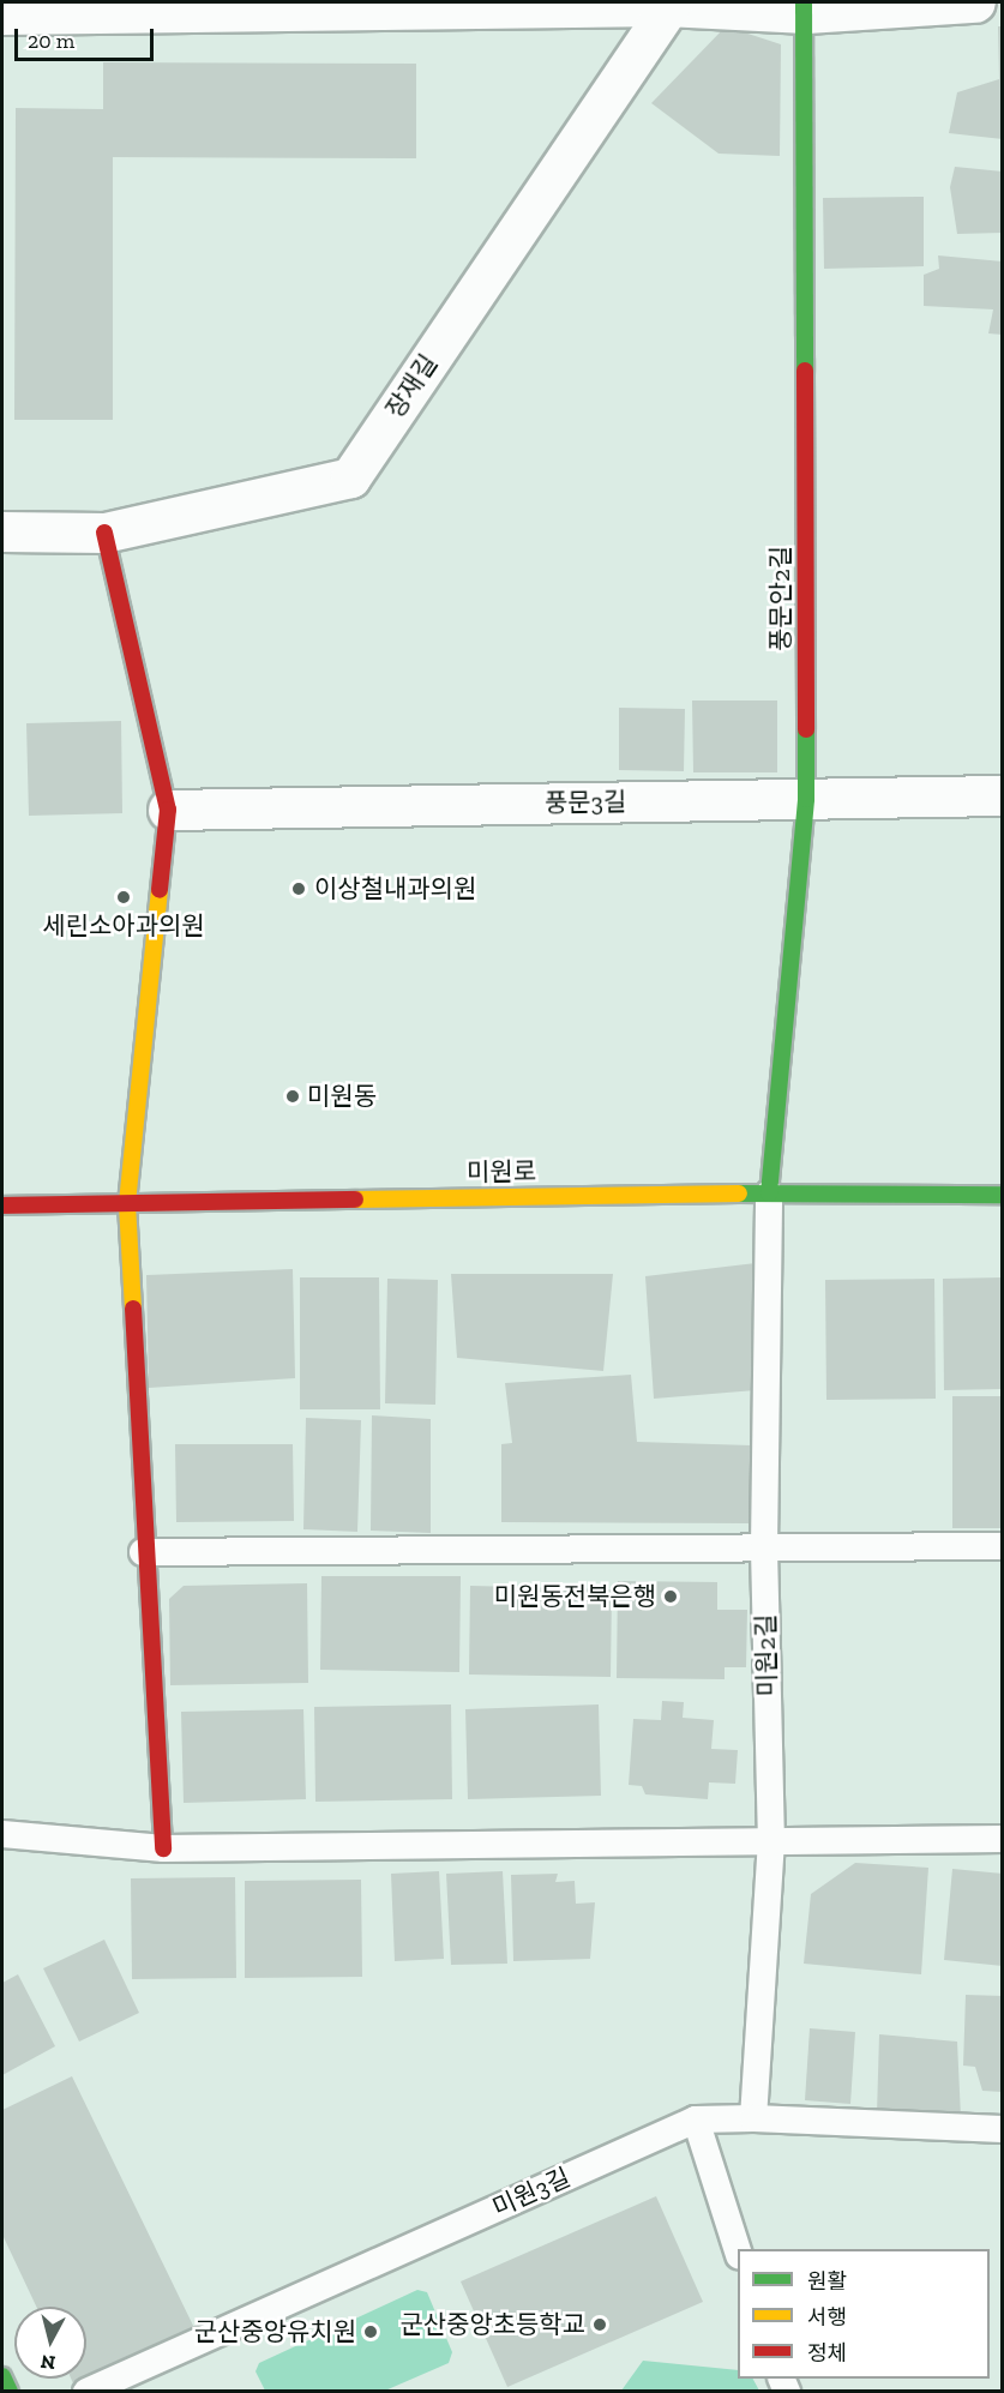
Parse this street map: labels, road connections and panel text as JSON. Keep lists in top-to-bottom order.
{
  "streets": {
    "street": [
      "장재길",
      "풍문안2길",
      "풍문3길",
      "미원로"
    ],
    "lane": ["미원2길", "미원3길"]
  },
  "crossings": [
    ["풍문안2길", "풍문3길"],
    ["풍문안2길", "미원로"],
    ["풍문안2길", "미원2길"],
    ["미원로", "미원2길"],
    ["미원2길", "미원3길"]
  ],
  "places": [
    "이상철내과의원",
    "세린소아과의원",
    "미원동",
    "미원동전북은행",
    "군산중앙초등학교",
    "군산중앙유치원"
  ],
  "legend": ["원활", "서행", "정체"],
  "scale_bar": "20 m",
  "north": "bottom"
}
